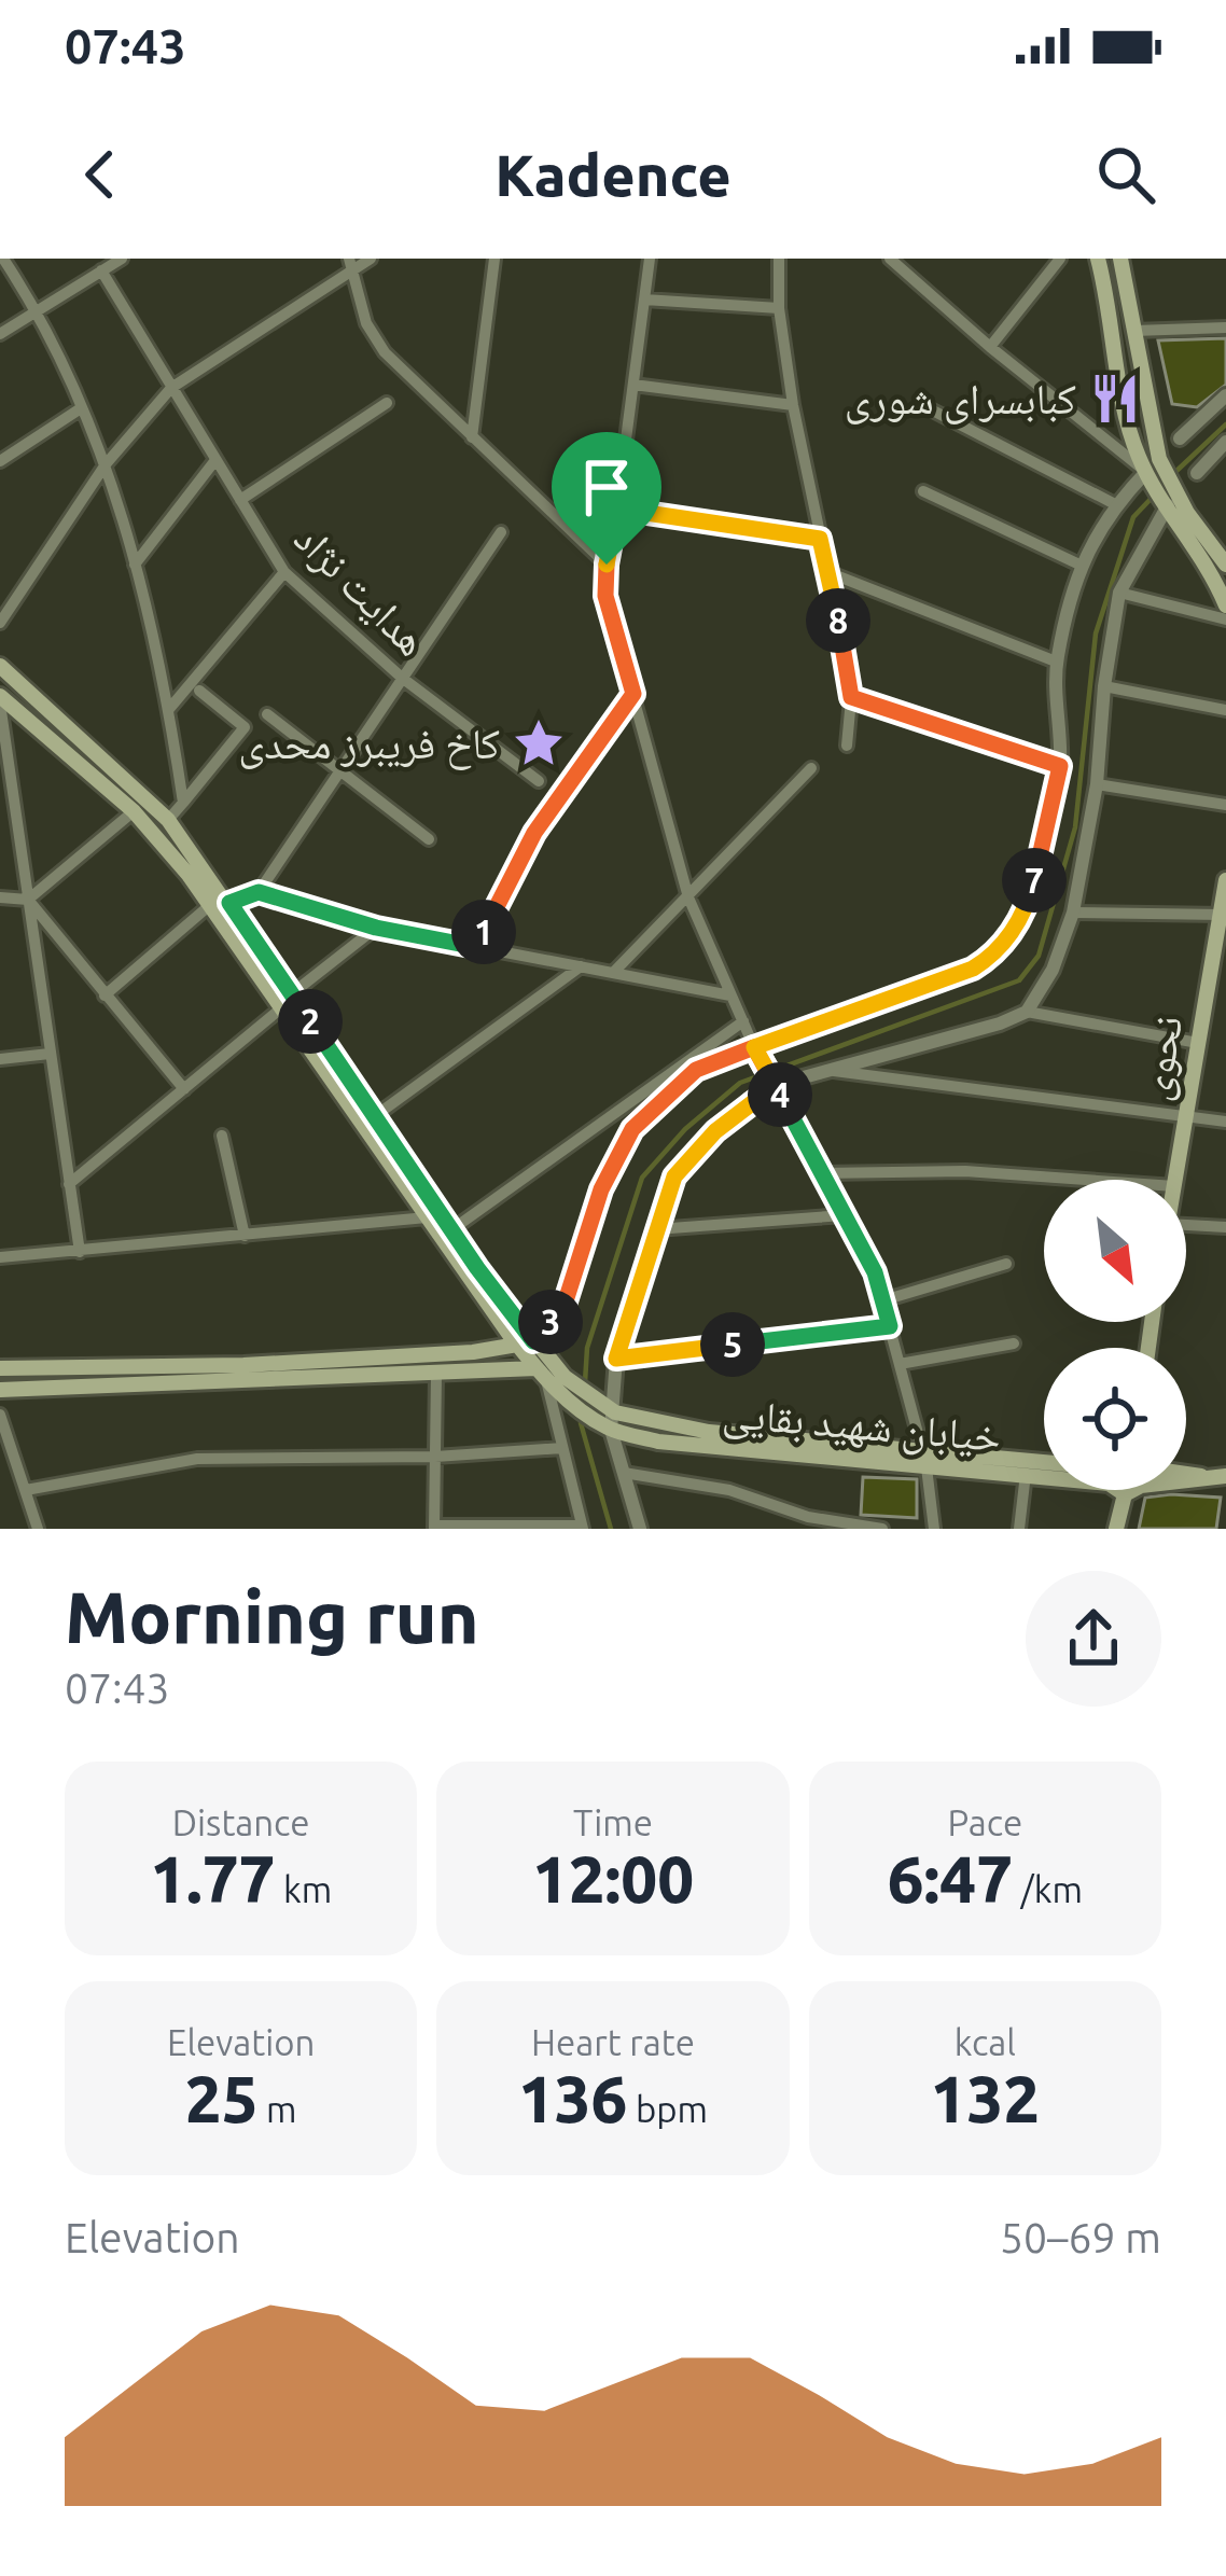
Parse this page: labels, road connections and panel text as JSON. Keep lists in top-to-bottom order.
{
  "streets": {
    "main road": ["نحوی", "خیابان شهید بقایی"],
    "street": ["هدایت نژاد"]
  },
  "places": {
    "restaurant": ["کبابسرای شوری"],
    "place": ["کاخ فریبرز محدی"]
  },
  "north": "bottom right",
  "page": {
    "status": "07:43",
    "header": "Kadence",
    "pins": [
      "8",
      "7",
      "1",
      "2",
      "4",
      "3",
      "5"
    ],
    "heading": ["Morning run", "07:43"],
    "stats": [
      ["Distance", "1.77 km"],
      ["Time", "12:00"],
      ["Pace", "6:47 /km"],
      ["Elevation", "25 m"],
      ["Heart rate", "136 bpm"],
      ["kcal", "132"]
    ],
    "chart": ["Elevation", "50–69 m"]
  }
}
